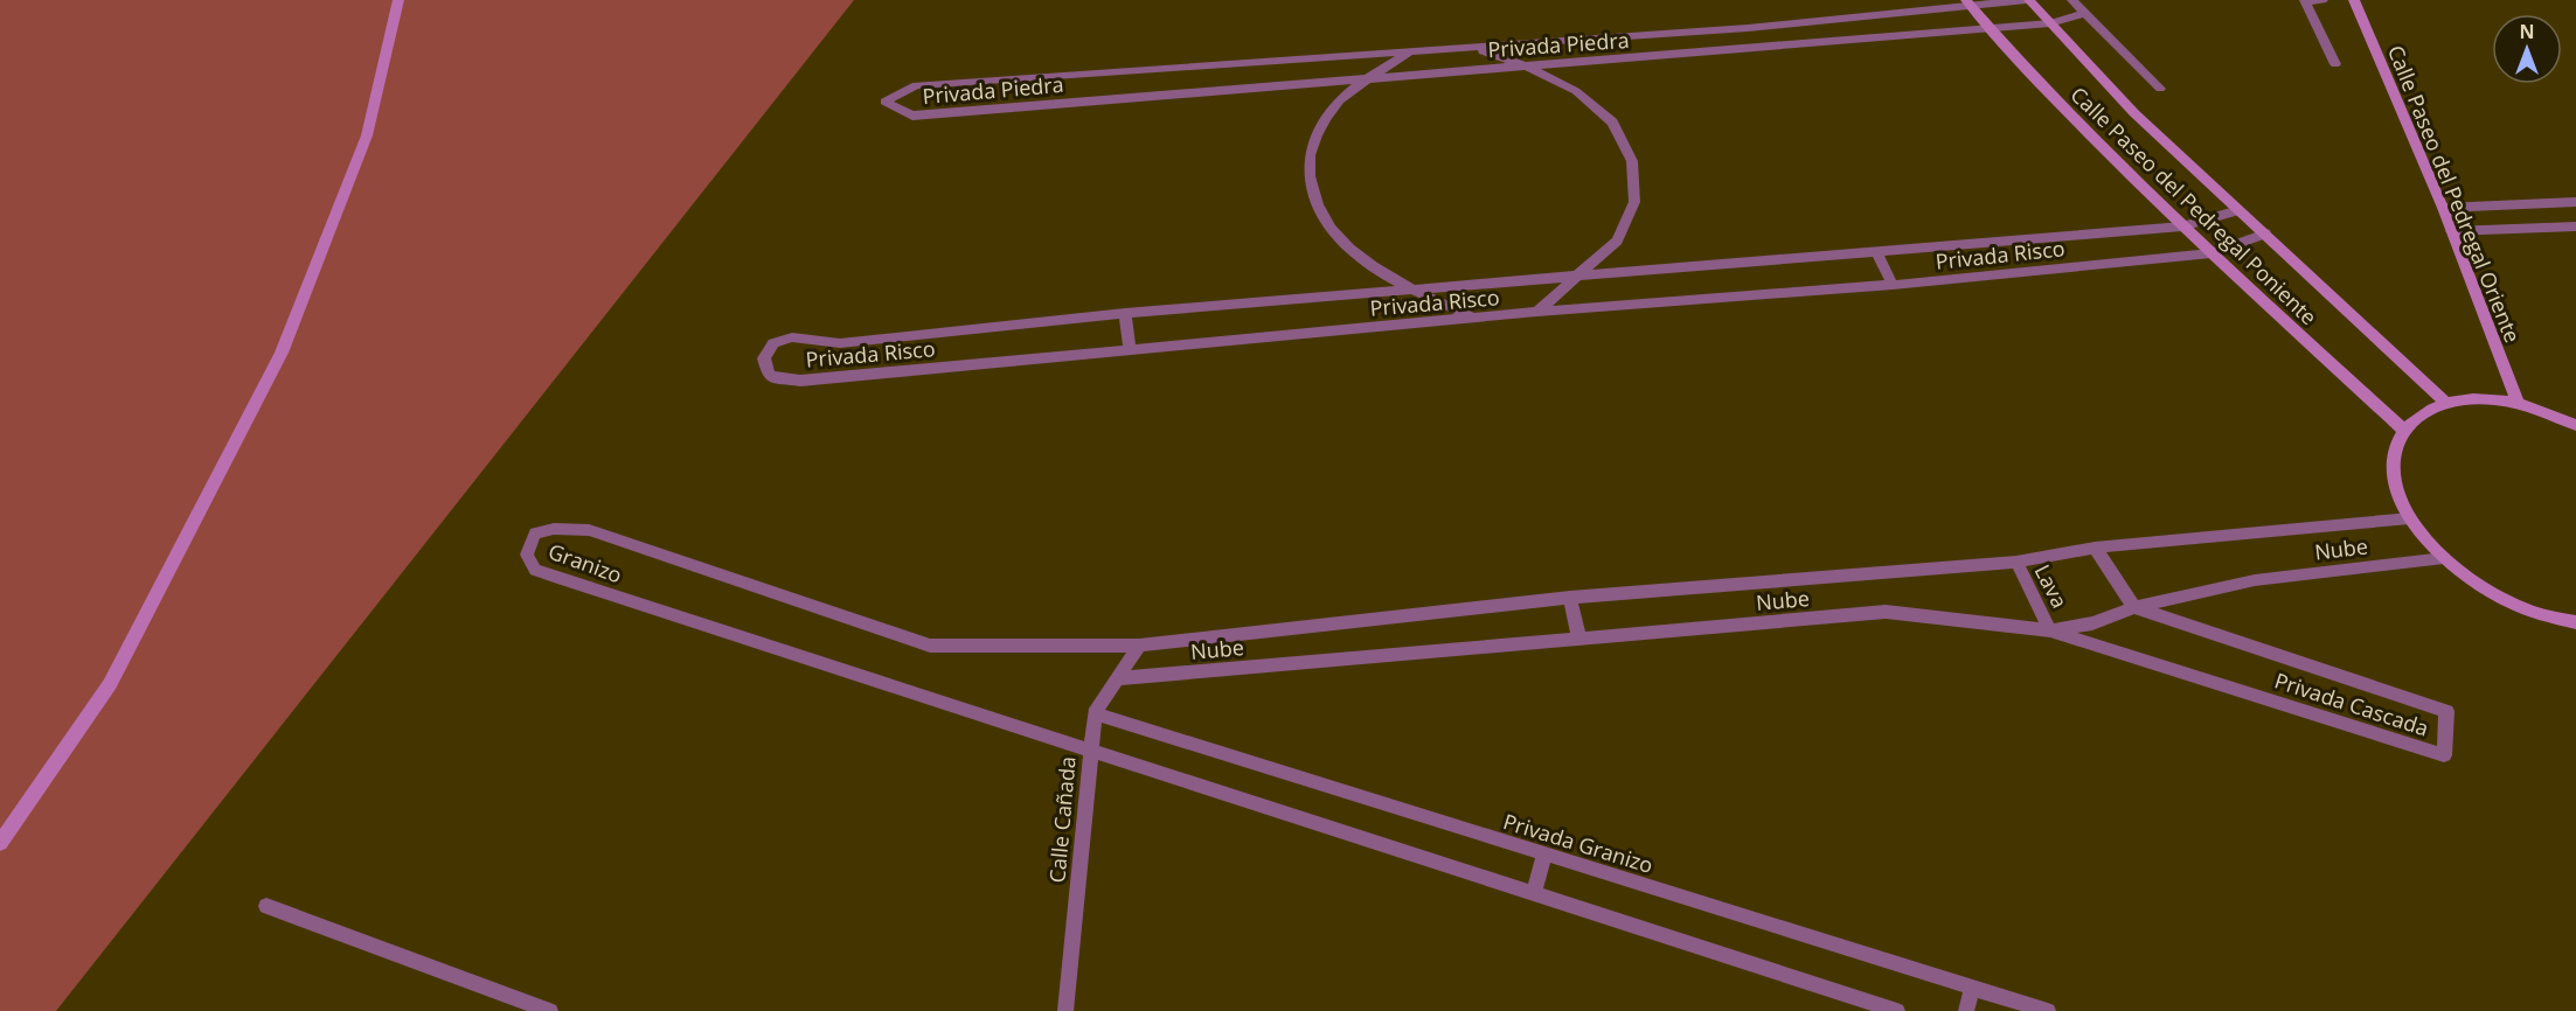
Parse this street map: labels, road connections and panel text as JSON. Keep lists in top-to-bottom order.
{
  "streets": {
    "street": [
      "Privada Piedra",
      "Calle Paseo del Pedregal Oriente",
      "Calle Paseo del Pedregal Poniente",
      "Privada Risco",
      "Nube",
      "Granizo",
      "Lava",
      "Privada Cascada",
      "Calle Cañada",
      "Privada Granizo"
    ]
  },
  "crossings": [
    ["Privada Piedra", "Calle Paseo del Pedregal Poniente"],
    ["Calle Paseo del Pedregal Poniente", "Privada Risco"],
    ["Nube", "Granizo"],
    ["Nube", "Lava"],
    ["Nube", "Privada Cascada"],
    ["Nube", "Calle Cañada"],
    ["Granizo", "Calle Cañada"],
    ["Lava", "Privada Cascada"],
    ["Calle Cañada", "Privada Granizo"]
  ],
  "north": "top"
}
